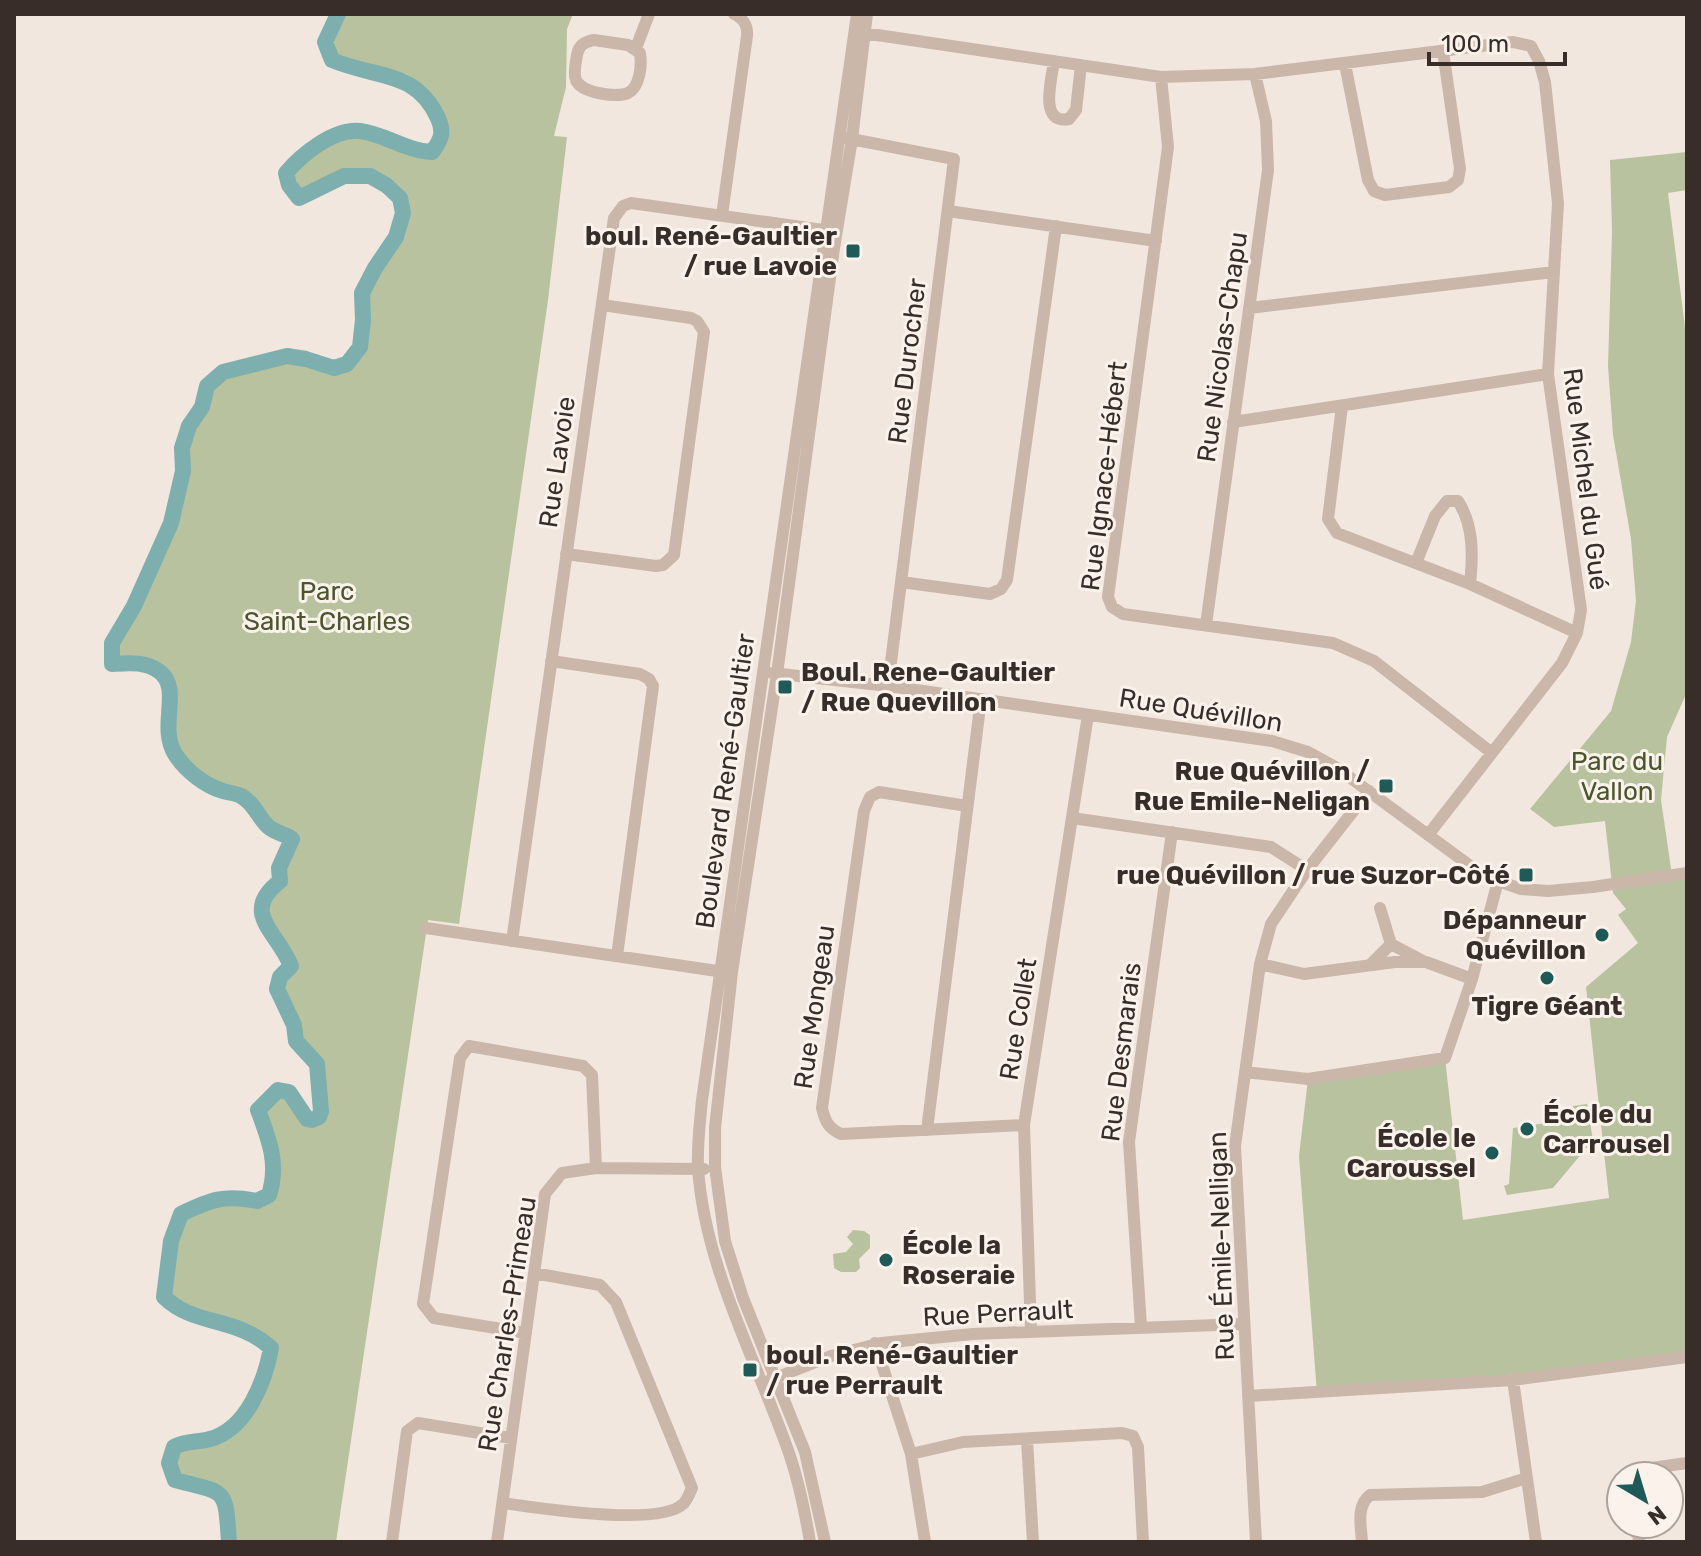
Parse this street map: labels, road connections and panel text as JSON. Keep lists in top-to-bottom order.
{
  "streets": {
    "street": [
      "Rue Nicolas-Chapu",
      "Rue Durocher",
      "Rue Lavoie",
      "Rue Ignace-Hébert",
      "Rue Michel du Gué",
      "Rue Quévillon",
      "Boulevard René-Gaultier",
      "Rue Mongeau",
      "Rue Collet",
      "Rue Desmarais",
      "Rue Émile-Nelligan",
      "Rue Perrault",
      "Rue Charles-Primeau"
    ]
  },
  "crossings": [
    ["Rue Nicolas-Chapu", "Rue Ignace-Hébert"],
    ["Rue Nicolas-Chapu", "Rue Michel du Gué"],
    ["Rue Durocher", "Rue Quévillon"],
    ["Rue Durocher", "Boulevard René-Gaultier"],
    ["Rue Lavoie", "Boulevard René-Gaultier"],
    ["Rue Ignace-Hébert", "Rue Michel du Gué"],
    ["Rue Michel du Gué", "Rue Quévillon"],
    ["Rue Michel du Gué", "Boulevard René-Gaultier"],
    ["Rue Quévillon", "Boulevard René-Gaultier"],
    ["Rue Quévillon", "Rue Collet"],
    ["Rue Quévillon", "Rue Émile-Nelligan"],
    ["Boulevard René-Gaultier", "Rue Perrault"],
    ["Boulevard René-Gaultier", "Rue Charles-Primeau"],
    ["Rue Mongeau", "Rue Collet"],
    ["Rue Collet", "Rue Perrault"],
    ["Rue Desmarais", "Rue Perrault"],
    ["Rue Émile-Nelligan", "Rue Perrault"]
  ],
  "parks": ["Parc Saint-Charles", "Parc du Vallon"],
  "places": {
    "transit": [
      "boul. René-Gaultier / rue Lavoie",
      "Boul. Rene-Gaultier / Rue Quevillon",
      "Rue Quévillon / Rue Emile-Neligan",
      "rue Quévillon / rue Suzor-Côté",
      "boul. René-Gaultier / rue Perrault"
    ],
    "other": [
      "Dépanneur Quévillon",
      "Tigre Géant",
      "École du Carrousel",
      "École le Caroussel",
      "École la Roseraie"
    ]
  },
  "scale_bar": "100 m",
  "north": "bottom right"
}
